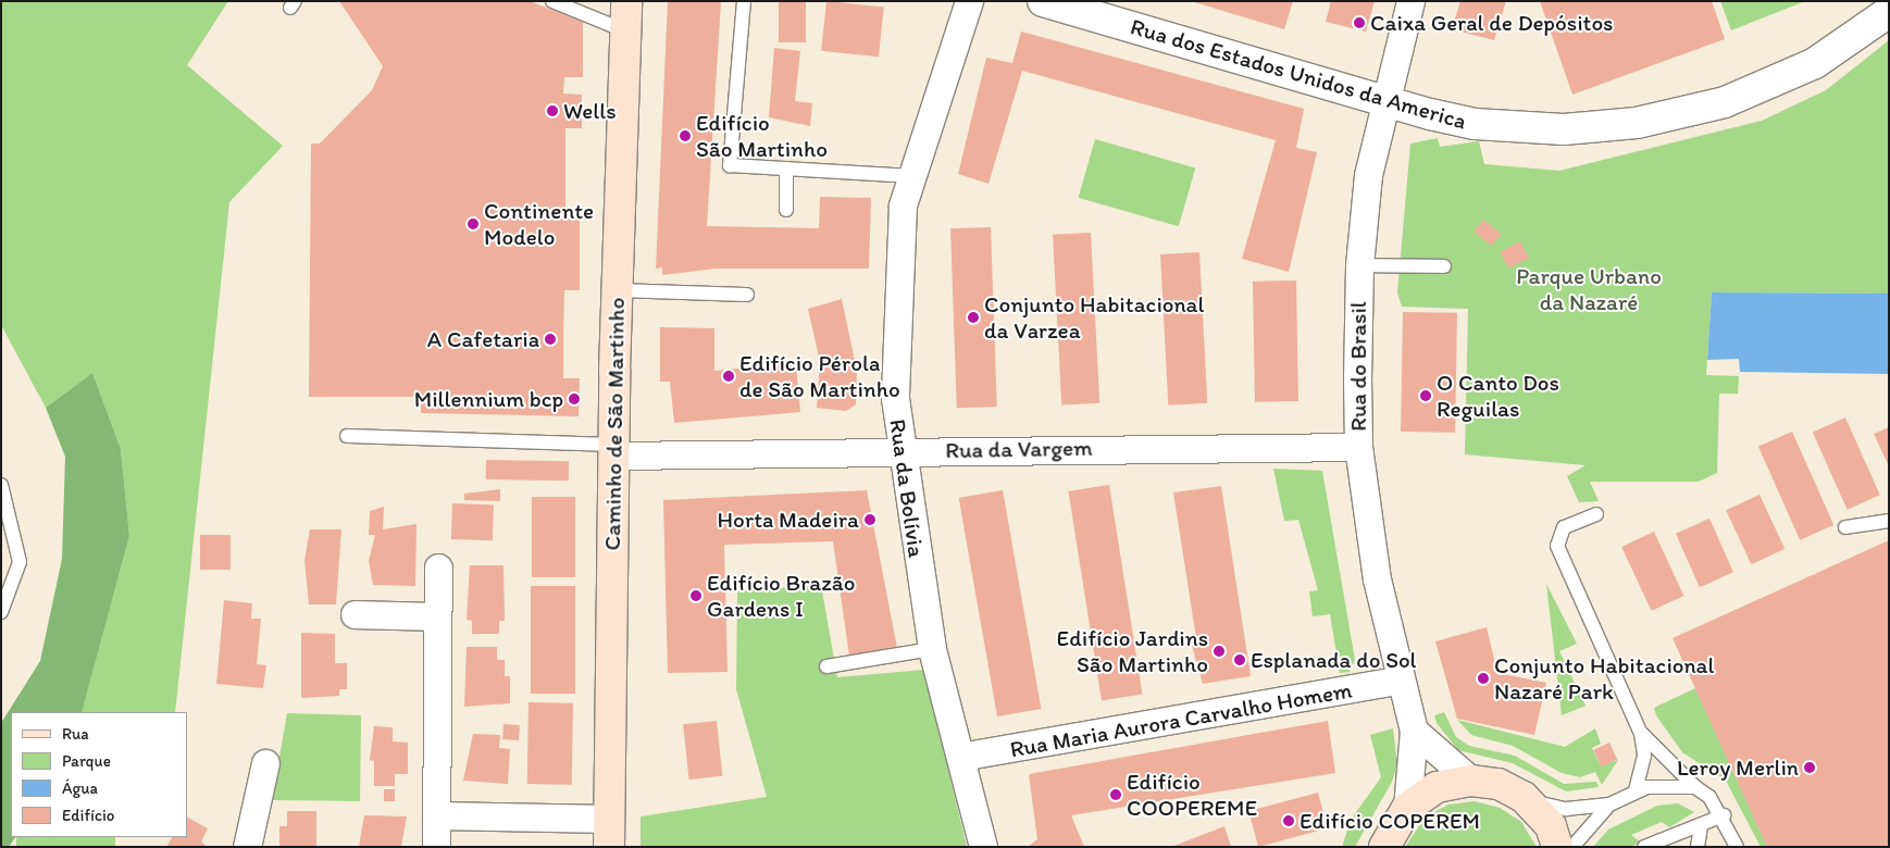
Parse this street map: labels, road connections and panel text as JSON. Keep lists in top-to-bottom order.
{
  "streets": {
    "main road": ["Caminho de São Martinho"],
    "street": [
      "Rua dos Estados Unidos da America",
      "Rua do Brasil",
      "Rua da Vargem",
      "Rua da Bolívia",
      "Rua Maria Aurora Carvalho Homem"
    ]
  },
  "crossings": [
    ["Rua dos Estados Unidos da America", "Rua do Brasil"],
    ["Rua do Brasil", "Rua da Vargem"],
    ["Rua do Brasil", "Rua Maria Aurora Carvalho Homem"],
    ["Caminho de São Martinho", "Rua da Vargem"],
    ["Rua da Vargem", "Rua da Bolívia"],
    ["Rua da Bolívia", "Rua Maria Aurora Carvalho Homem"]
  ],
  "parks": ["Parque Urbano da Nazaré"],
  "places": [
    "Caixa Geral de Depósitos",
    "Wells",
    "Edifício São Martinho",
    "Continente Modelo",
    "Conjunto Habitacional da Varzea",
    "A Cafetaria",
    "Edifício Pérola de São Martinho",
    "O Canto Dos Reguilas",
    "Millennium bcp",
    "Horta Madeira",
    "Edifício Brazão Gardens I",
    "Edifício Jardins São Martinho",
    "Esplanada do Sol",
    "Conjunto Habitacional Nazaré Park",
    "Leroy Merlin",
    "Edifício COOPEREME",
    "Edifício COPEREM"
  ],
  "legend": [
    "Rua",
    "Parque",
    "Água",
    "Edifício"
  ]
}
